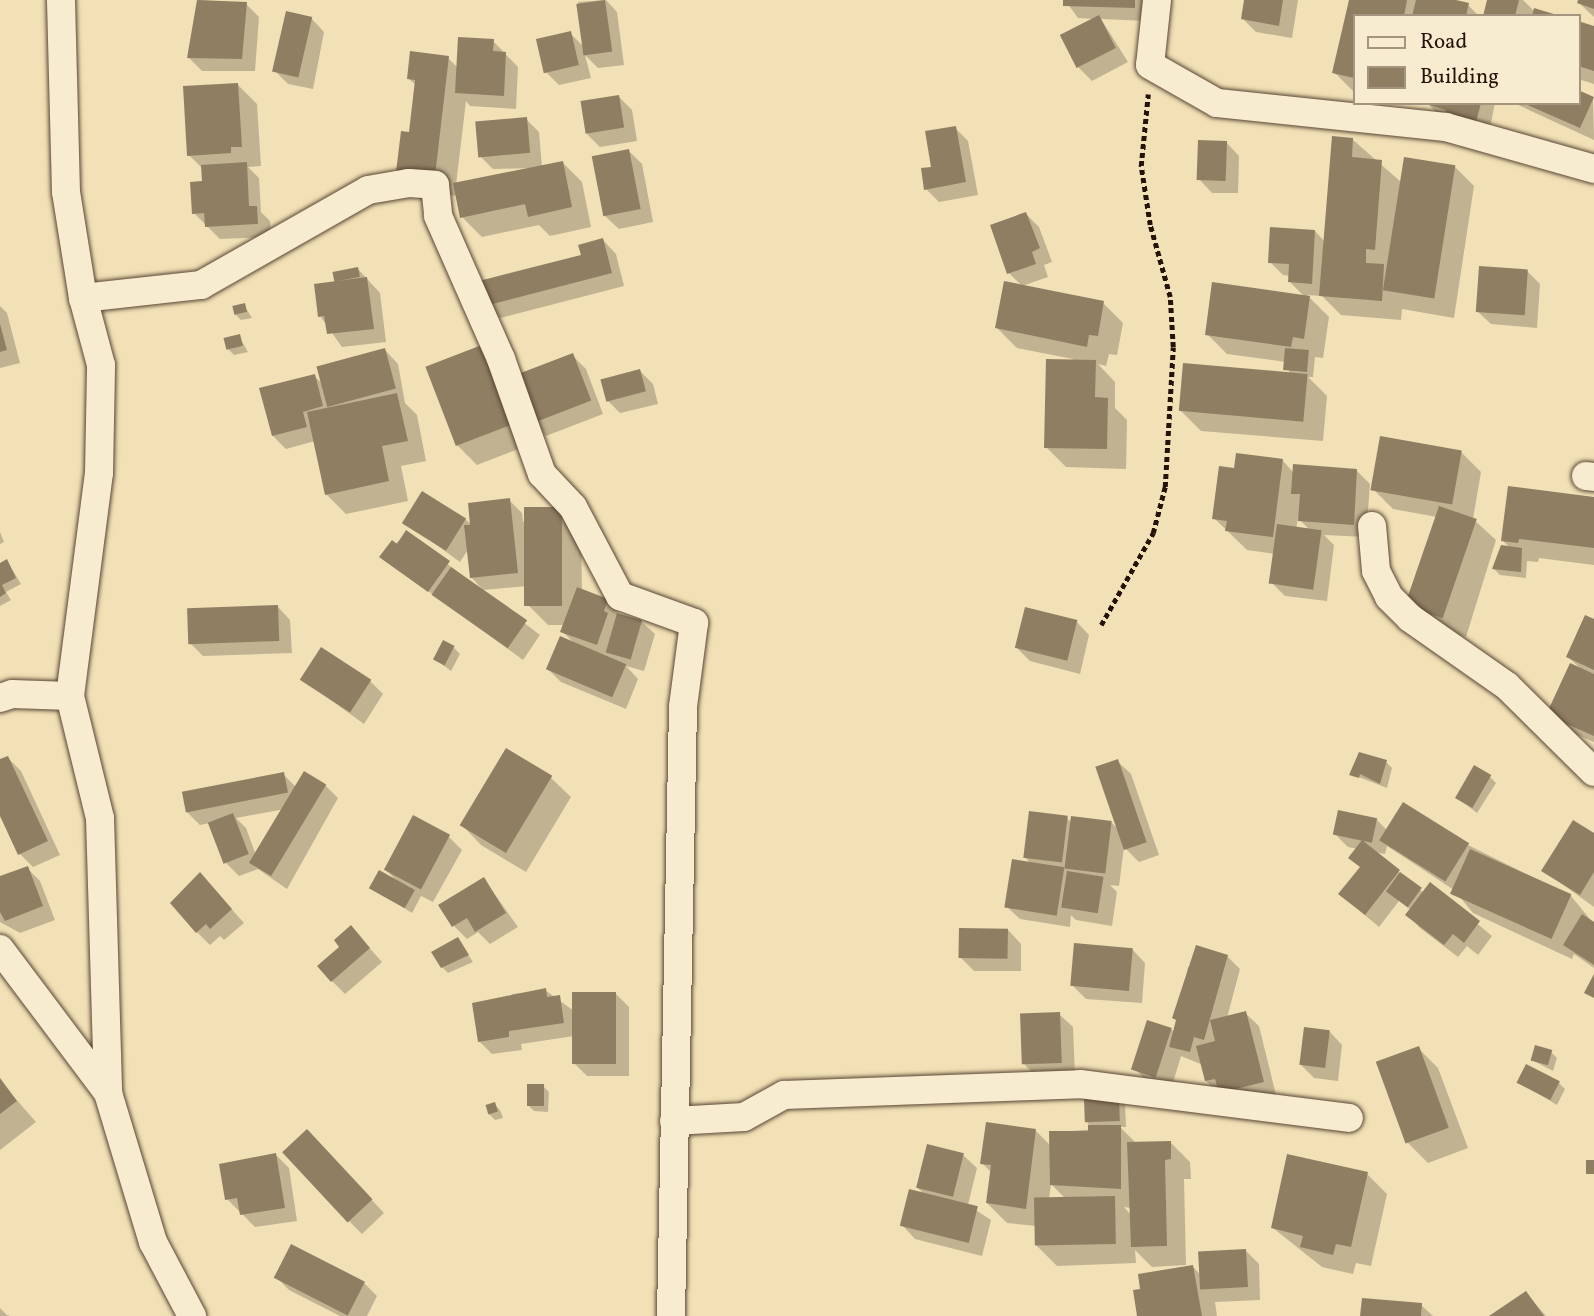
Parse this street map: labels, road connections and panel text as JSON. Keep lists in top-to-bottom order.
{
  "legend": ["Road", "Building"]
}
